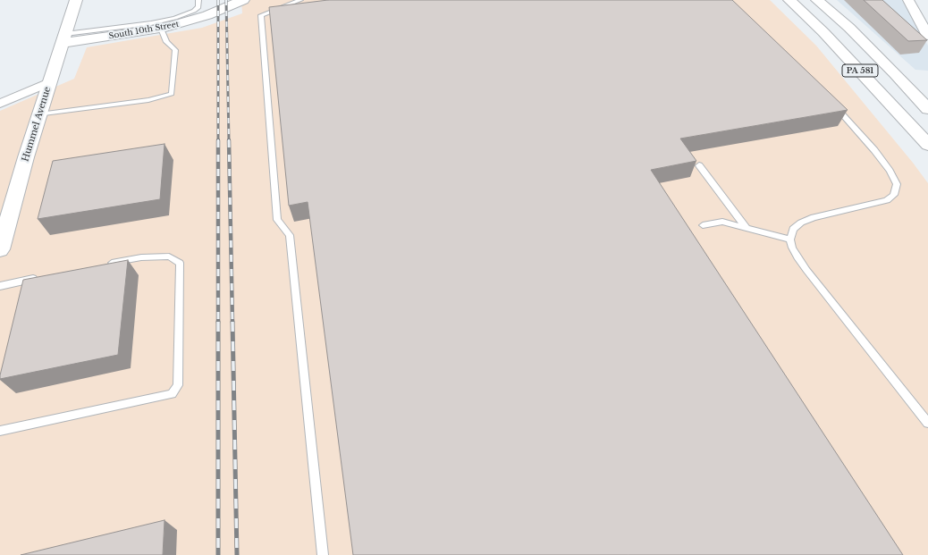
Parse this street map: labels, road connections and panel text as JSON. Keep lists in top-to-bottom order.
{
  "streets": {
    "main road": ["South 10th Street", "PA 581", "Hummel Avenue"]
  },
  "crossings": [
    ["South 10th Street", "Hummel Avenue"]
  ]
}
